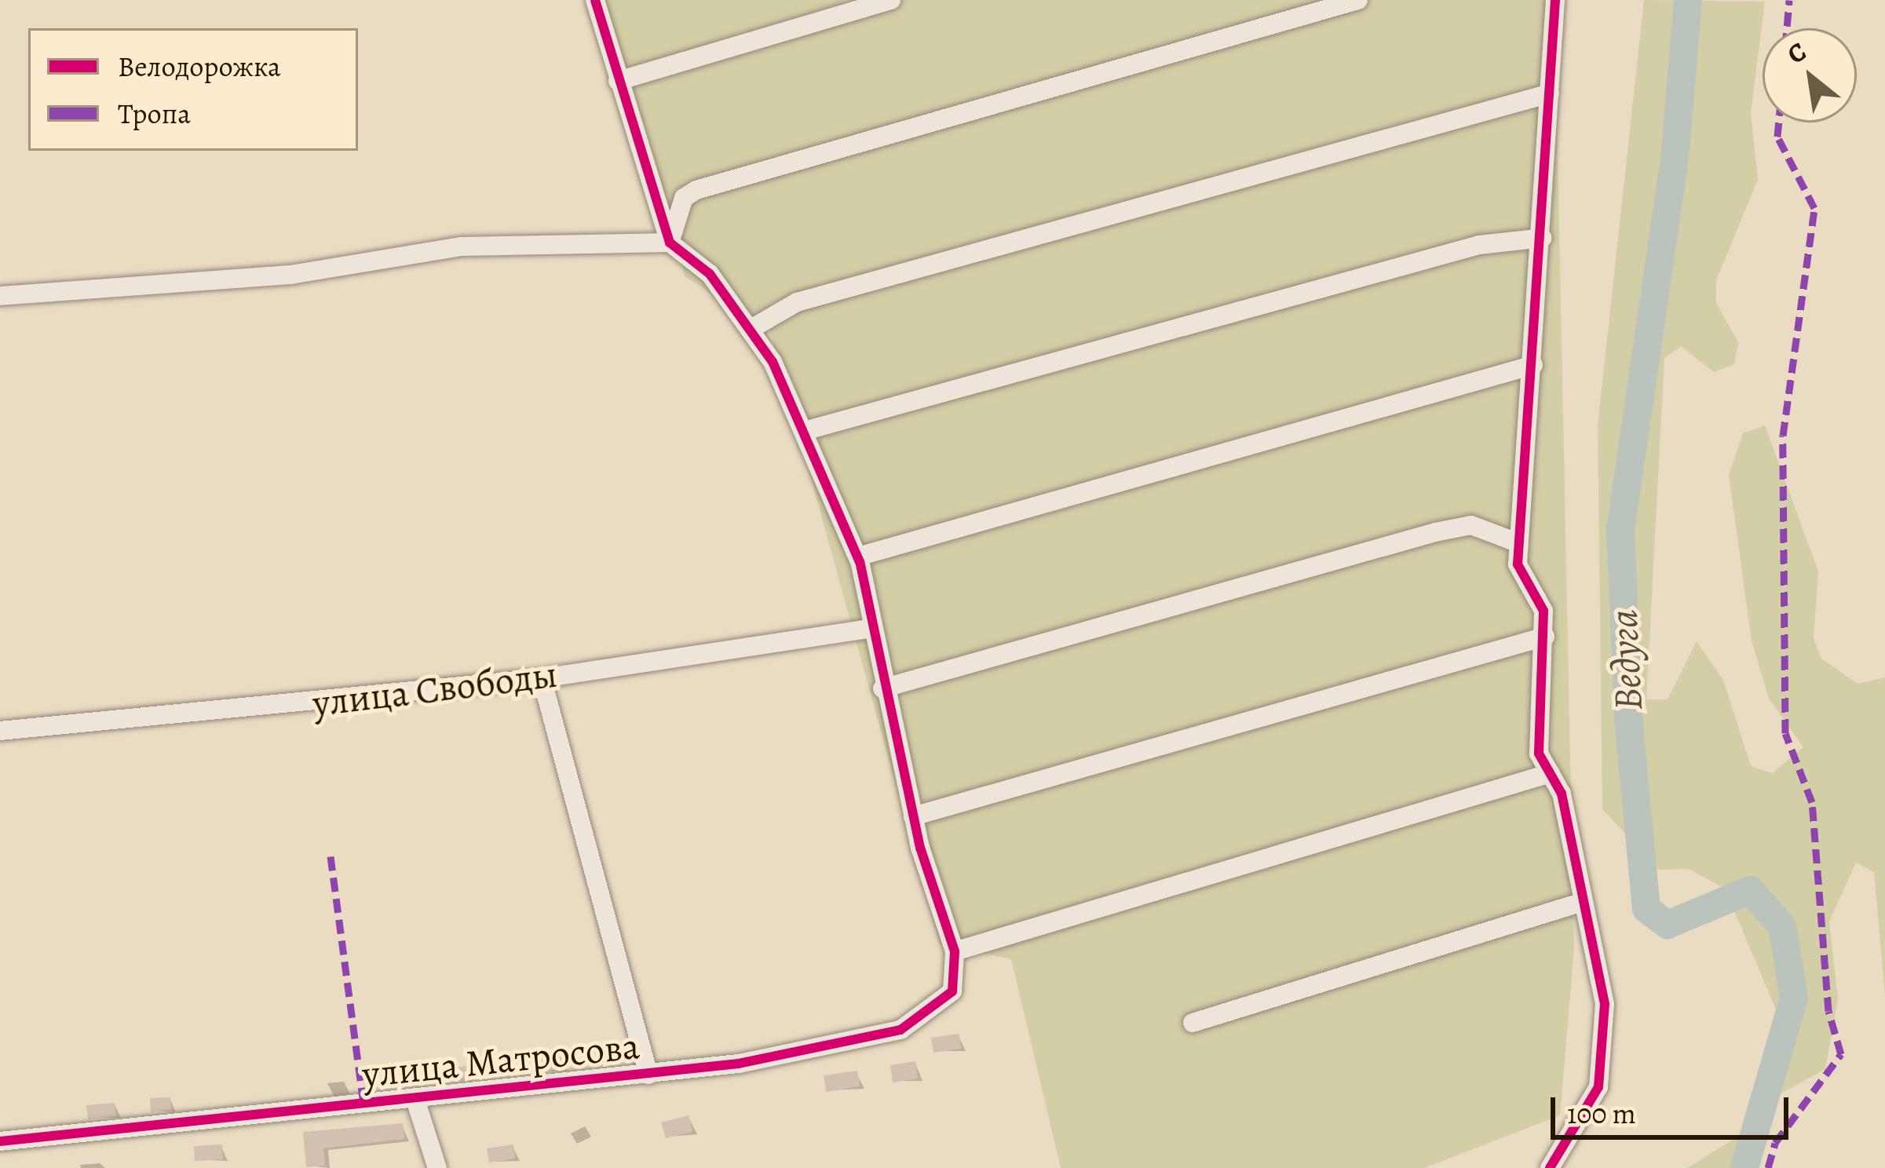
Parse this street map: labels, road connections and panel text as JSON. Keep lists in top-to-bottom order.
{
  "streets": {
    "street": ["улица Свободы", "улица Матросова"]
  },
  "water": ["Ведуга"],
  "legend": ["Велодорожка", "Тропа"],
  "scale_bar": "100 m",
  "north": "top left"
}
